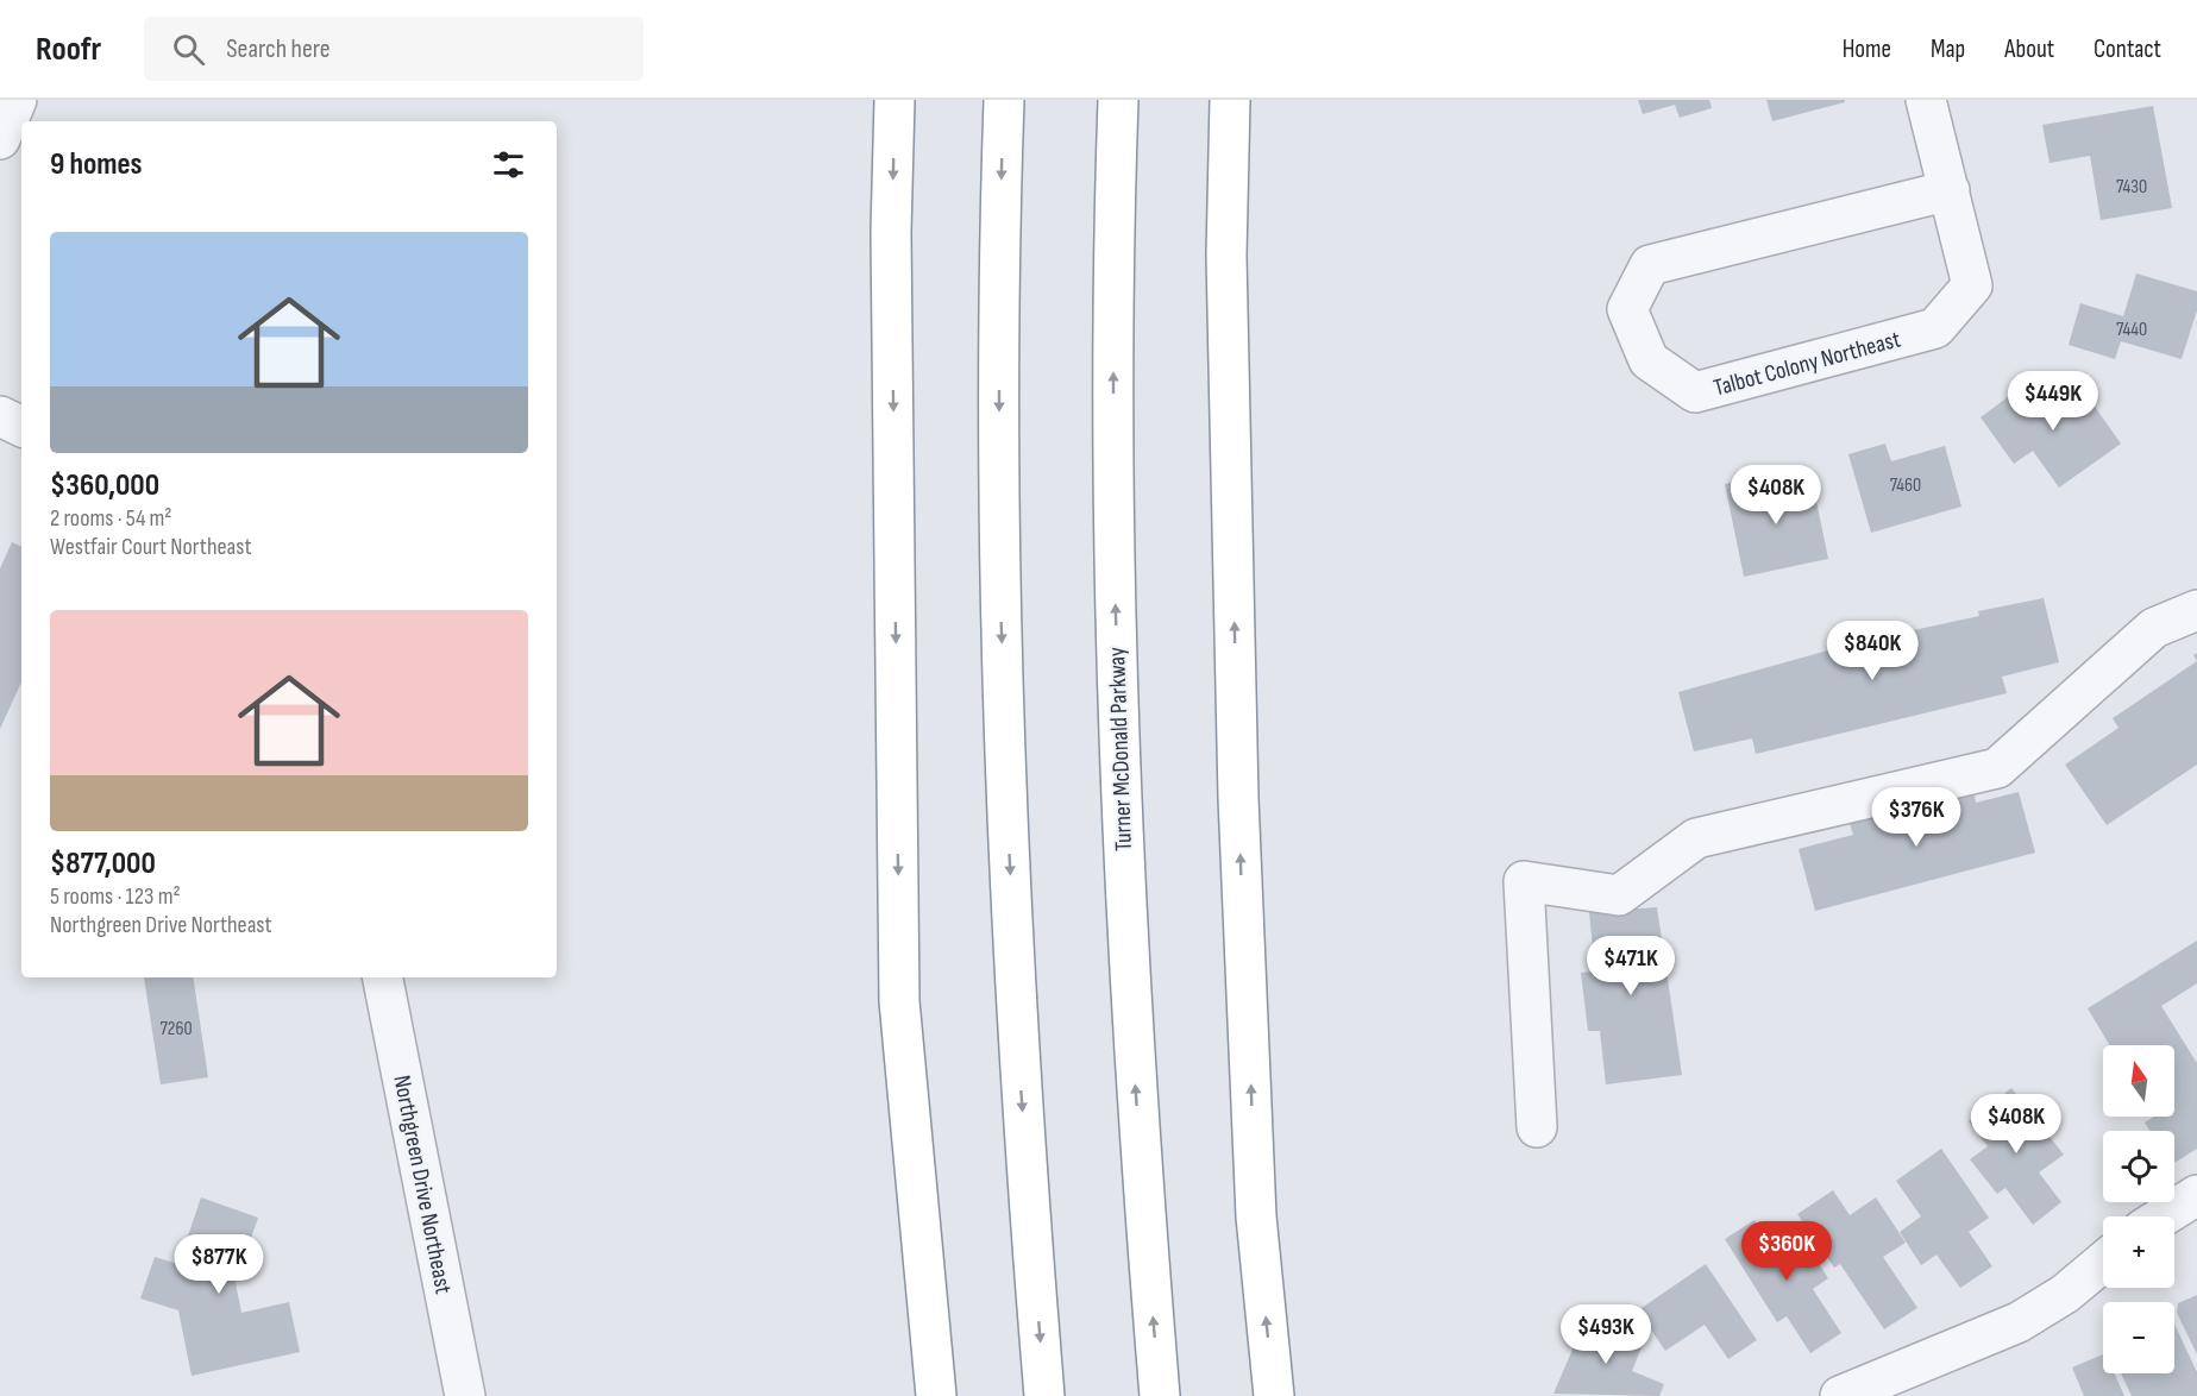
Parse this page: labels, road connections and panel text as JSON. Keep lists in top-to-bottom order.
{
  "streets": {
    "highway": ["Turner McDonald Parkway"],
    "street": ["Talbot Colony Northeast", "Northgreen Drive Northeast"]
  },
  "house_numbers": [
    "7430",
    "7440",
    "7460",
    "7260"
  ],
  "north": "top",
  "page": {
    "header": "Roofr",
    "search": "Search here",
    "nav": [
      "Home",
      "Map",
      "About",
      "Contact"
    ],
    "heading": "9 homes",
    "list": [
      {
        "name": "$360,000",
        "note": "2 rooms · 54 m² · Westfair Court Northeast"
      },
      {
        "name": "$877,000",
        "note": "5 rooms · 123 m² · Northgreen Drive Northeast"
      }
    ],
    "price": [
      "$449K",
      "$408K",
      "$840K",
      "$376K",
      "$471K",
      "$408K",
      "$360K",
      "$877K",
      "$493K"
    ],
    "map_buttons": ["+", "−"]
  }
}
